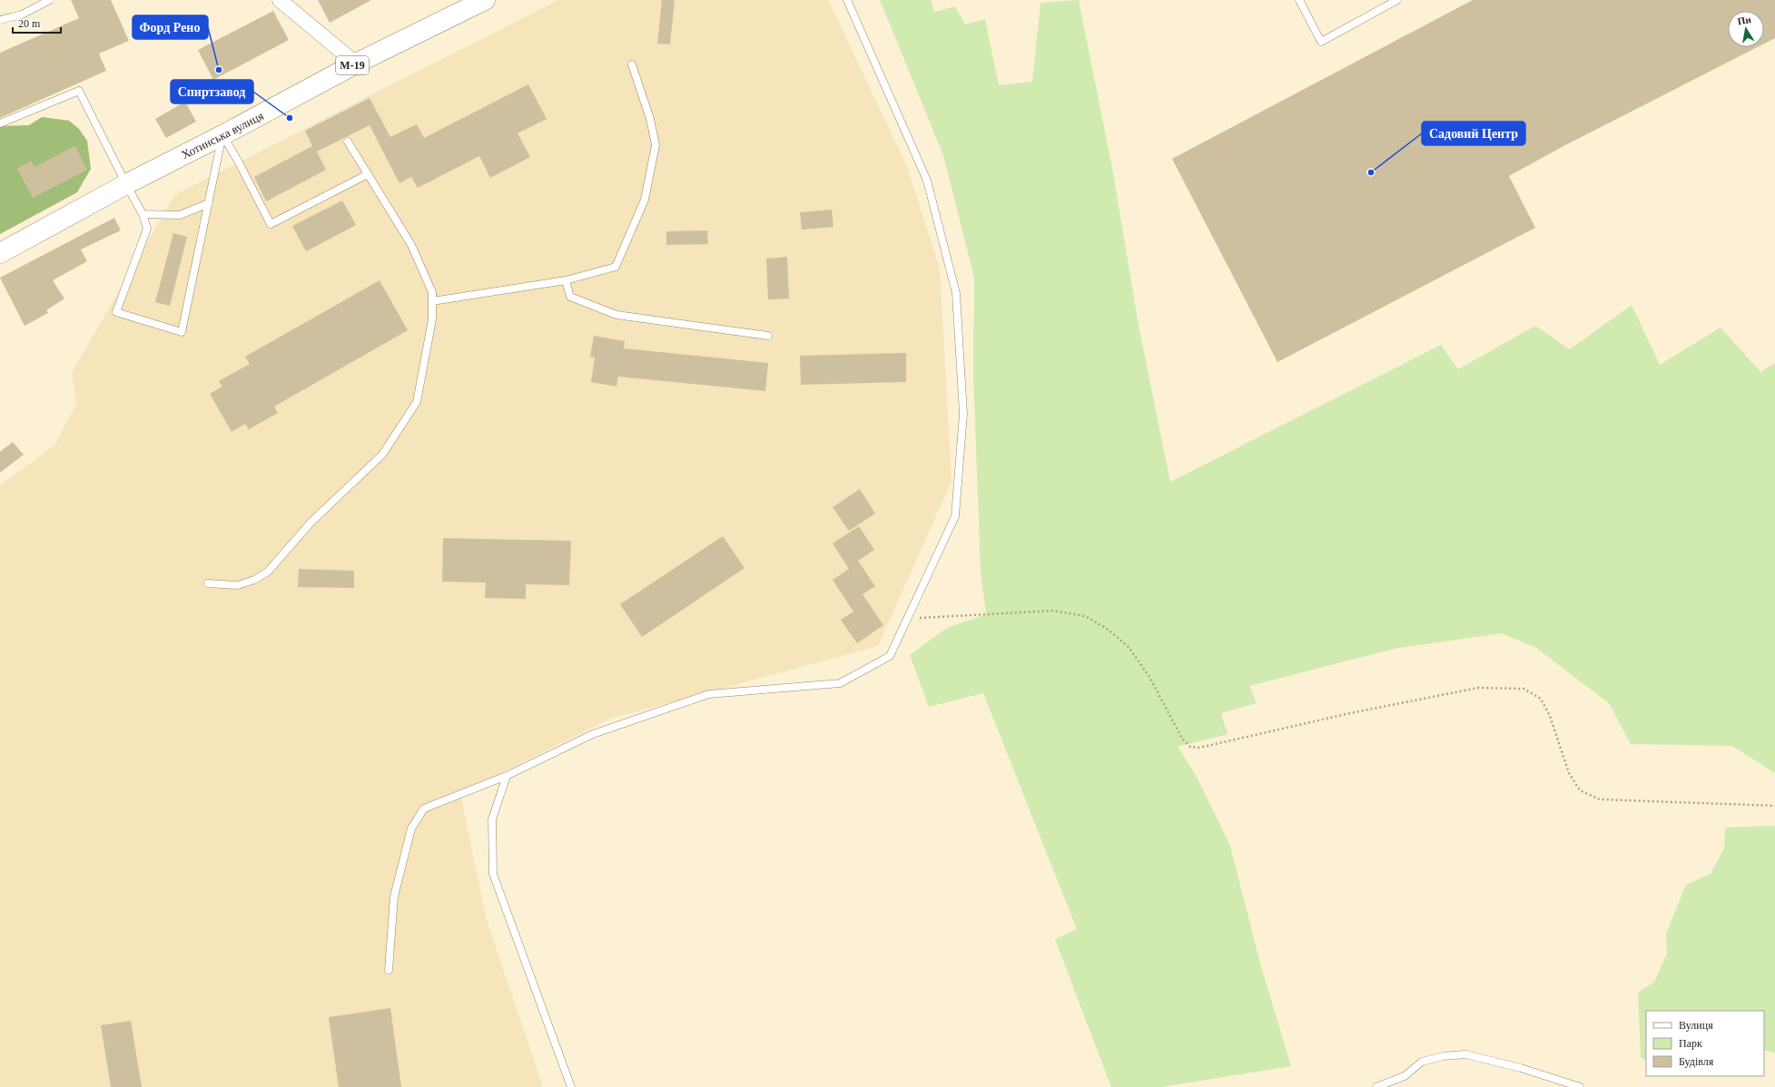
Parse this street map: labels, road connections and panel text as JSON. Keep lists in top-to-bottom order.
{
  "streets": {
    "highway": ["М-19", "Хотинська вулиця"]
  },
  "places": ["Форд Рено", "Спиртзавод", "Садовий Центр"],
  "legend": ["Вулиця", "Парк", "Будівля"],
  "scale_bar": "20 m",
  "north": "top"
}
